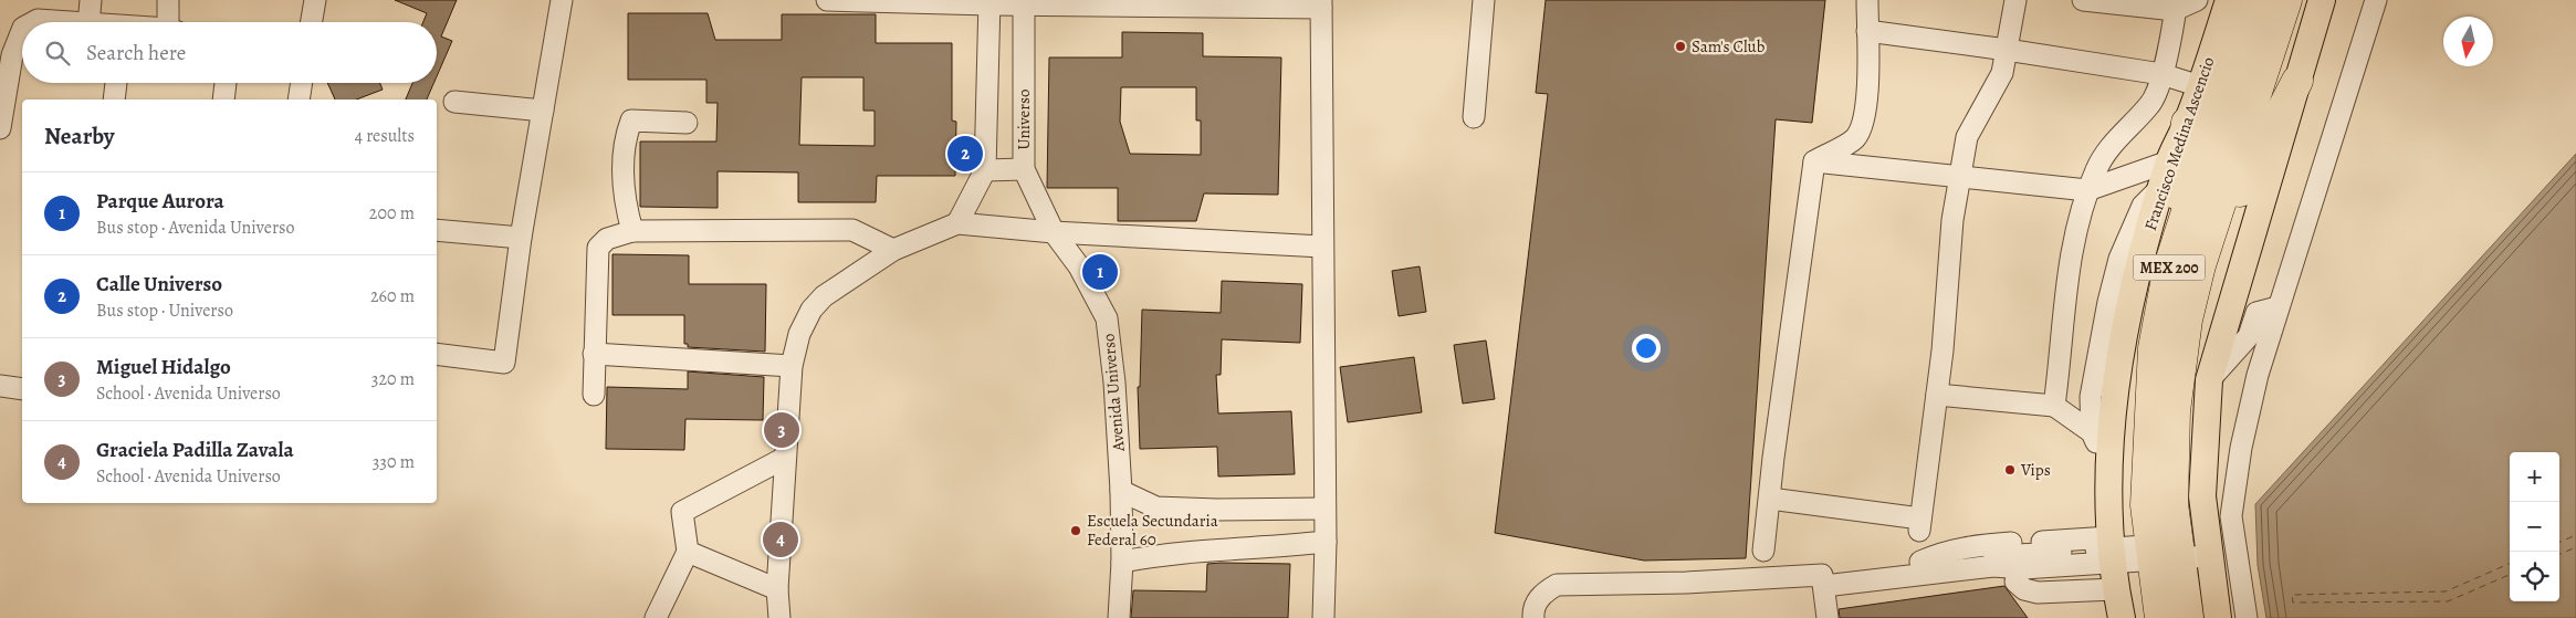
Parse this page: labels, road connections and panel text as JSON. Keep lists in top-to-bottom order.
{
  "streets": {
    "highway": ["Francisco Medina Ascencio", "MEX 200"],
    "street": ["Universo", "Avenida Universo"]
  },
  "crossings": [
    ["Universo", "Avenida Universo"]
  ],
  "places": ["Sam's Club", "Vips", "Escuela Secundaria Federal 60"],
  "north": "bottom",
  "page": {
    "search": "Search here",
    "heading": ["Nearby", "4 results"],
    "pins": [
      "2",
      "1",
      "3",
      "4"
    ],
    "list": [
      {
        "mark": "1",
        "name": "Parque Aurora",
        "note": "Bus stop · Avenida Universo",
        "value": "200 m"
      },
      {
        "mark": "2",
        "name": "Calle Universo",
        "note": "Bus stop · Universo",
        "value": "260 m"
      },
      {
        "mark": "3",
        "name": "Miguel Hidalgo",
        "note": "School · Avenida Universo",
        "value": "320 m"
      },
      {
        "mark": "4",
        "name": "Graciela Padilla Zavala",
        "note": "School · Avenida Universo",
        "value": "330 m"
      }
    ],
    "map_buttons": ["+", "−"]
  }
}
